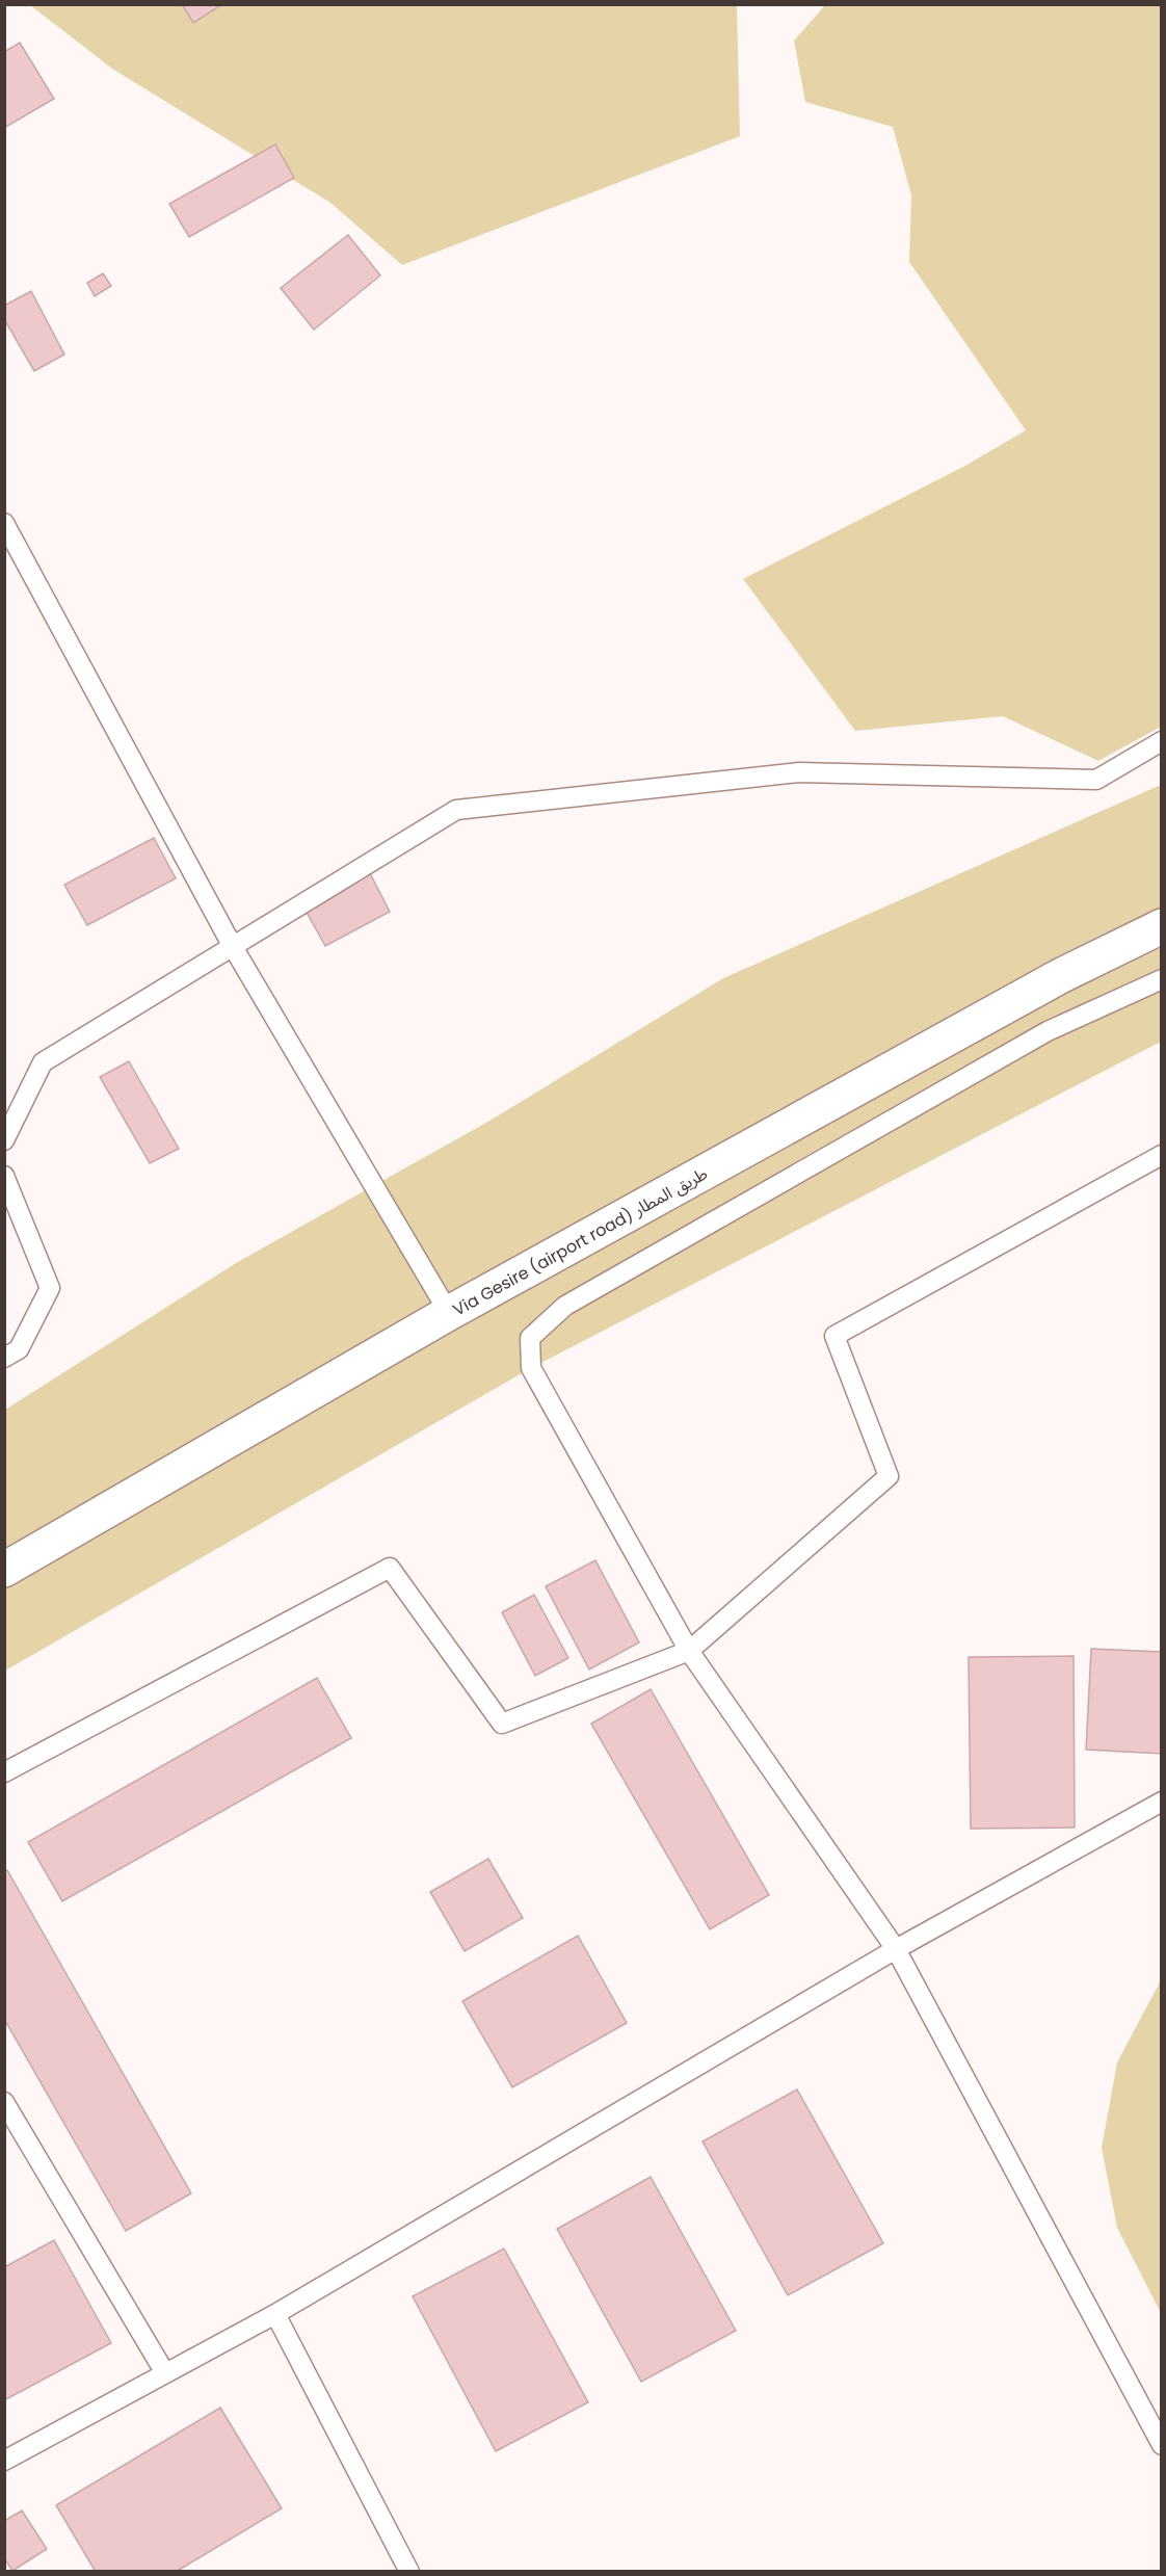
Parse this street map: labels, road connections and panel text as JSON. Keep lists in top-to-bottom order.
{
  "streets": {
    "main road": ["Via Gesire (airport road) طريق المطار"]
  }
}
